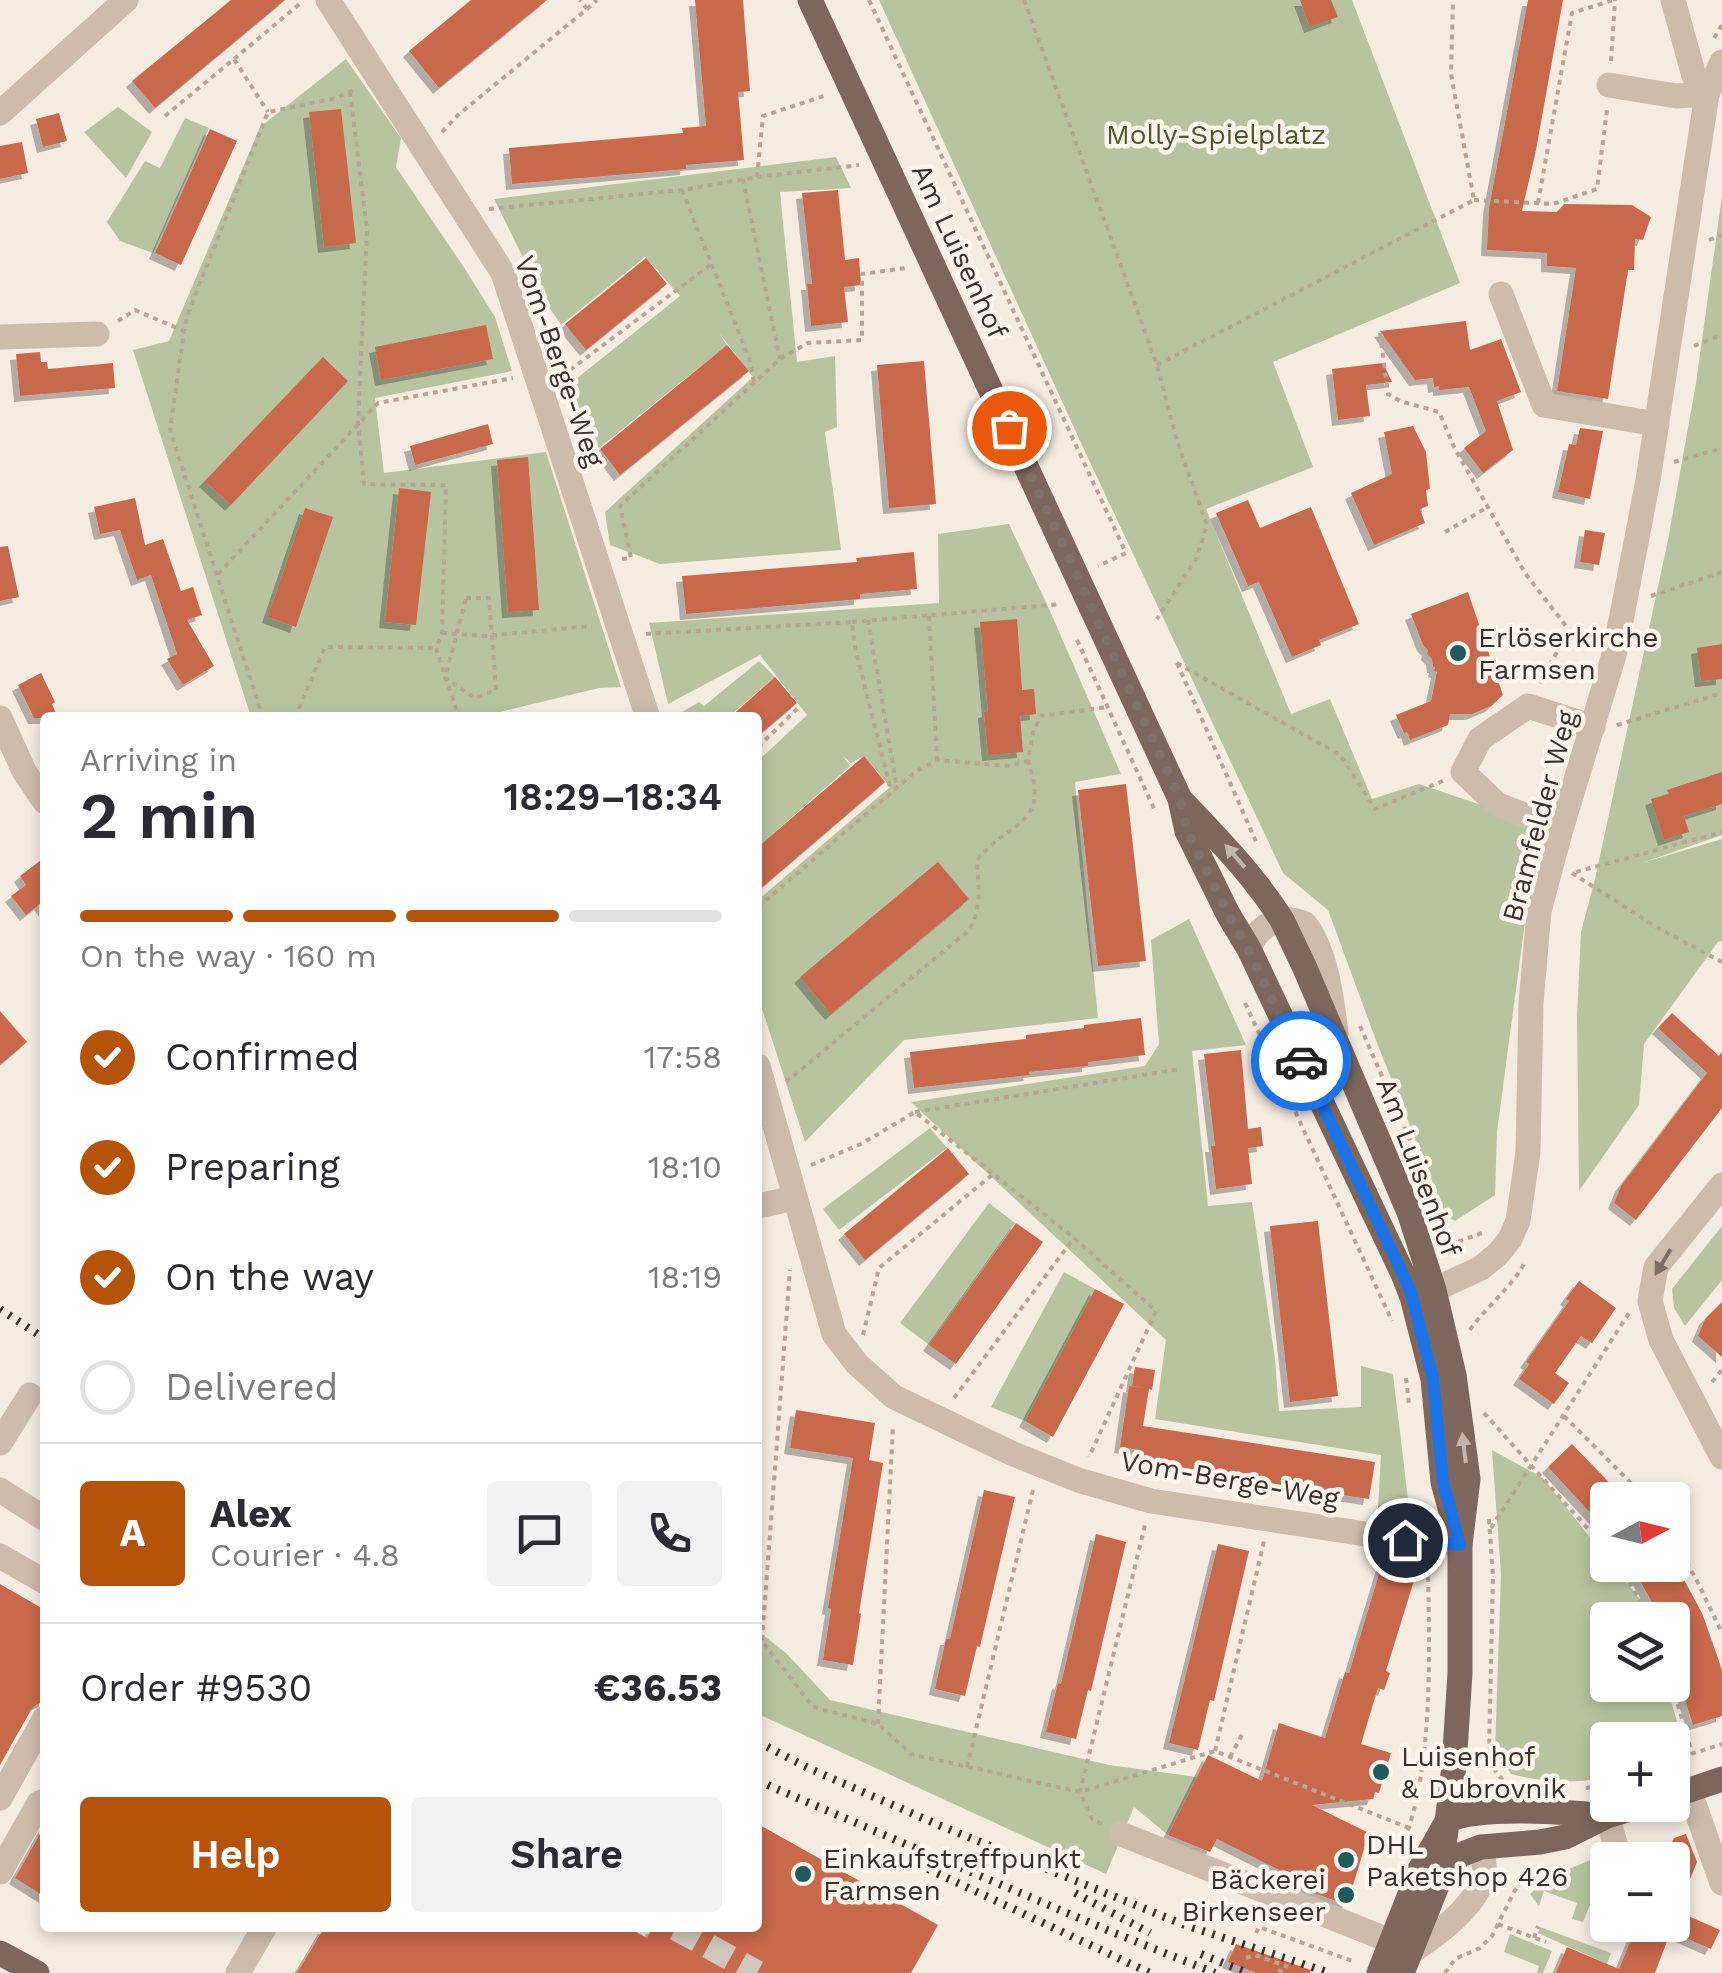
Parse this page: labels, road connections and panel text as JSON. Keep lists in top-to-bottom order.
{
  "streets": {
    "main road": ["Am Luisenhof"],
    "street": ["Vom-Berge-Weg", "Bramfelder Weg"]
  },
  "crossings": [
    ["Am Luisenhof", "Vom-Berge-Weg"],
    ["Am Luisenhof", "Bramfelder Weg"]
  ],
  "parks": ["Molly-Spielplatz"],
  "places": [
    "Erlöserkirche Farmsen",
    "Luisenhof & Dubrovnik",
    "DHL Paketshop 426",
    "Einkaufstreffpunkt Farmsen",
    "Bäckerei Birkenseer"
  ],
  "north": "right",
  "page": {
    "heading": ["2 min", "Arriving in", "18:29–18:34"],
    "panel": [
      "Alex",
      "Courier · 4.8",
      "Order #9530",
      "€36.53"
    ],
    "bar": "On the way · 160 m",
    "list": [
      ["Confirmed", "17:58"],
      ["Preparing", "18:10"],
      ["On the way", "18:19"],
      "Delivered"
    ],
    "round": "A",
    "map_buttons": ["+", "−"],
    "buttons": ["Help", "Share"]
  }
}
